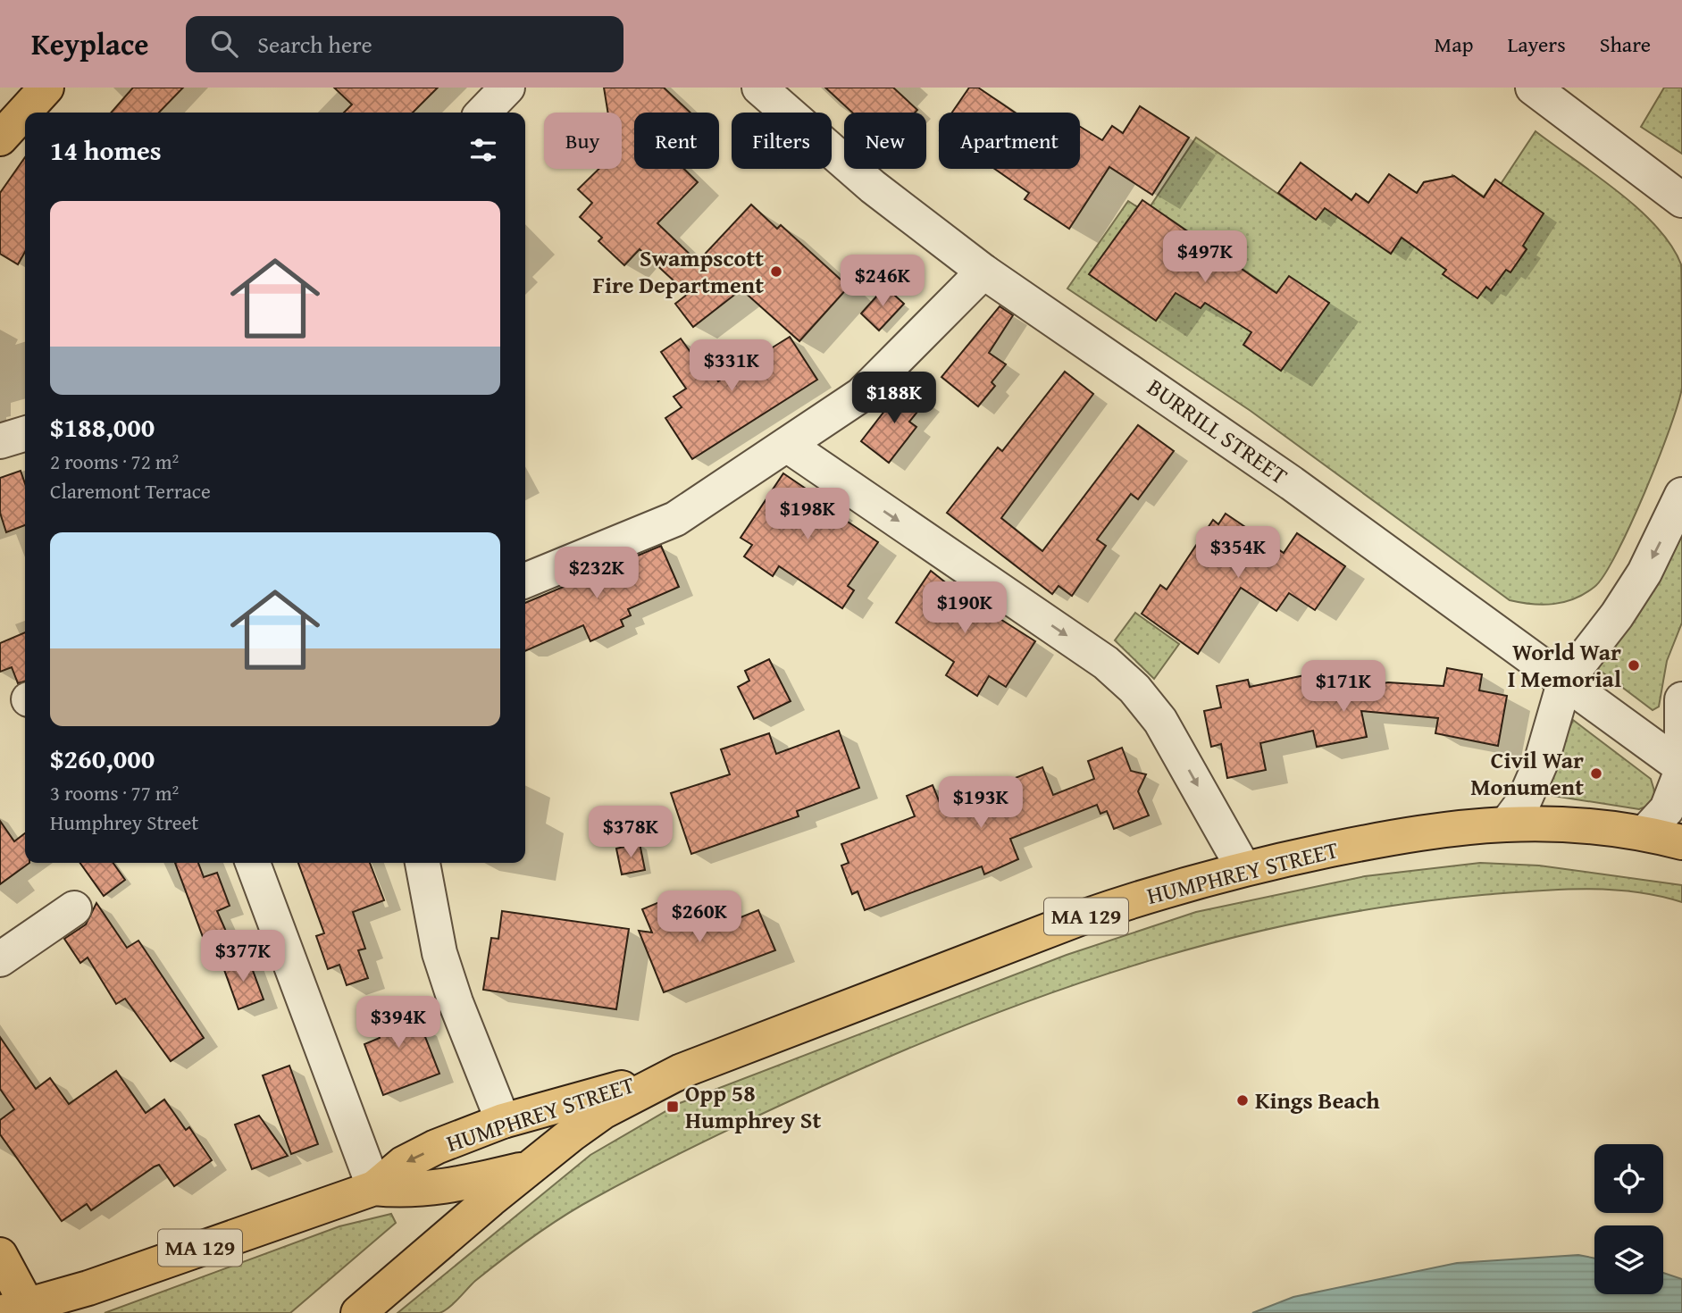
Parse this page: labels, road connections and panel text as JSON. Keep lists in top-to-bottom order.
{
  "streets": {
    "main road": ["HUMPHREY STREET", "MA 129"],
    "street": ["BURRILL STREET"]
  },
  "crossings": [
    ["HUMPHREY STREET", "MA 129"]
  ],
  "places": {
    "other": [
      "Swampscott Fire Department",
      "World War I Memorial",
      "Civil War Monument",
      "Kings Beach"
    ],
    "transit": ["Opp 58 Humphrey St"]
  },
  "page": {
    "header": "Keyplace",
    "search": "Search here",
    "nav": ["Map", "Layers", "Share"],
    "chip": [
      "Buy",
      "Rent",
      "Filters",
      "New",
      "Apartment"
    ],
    "heading": "14 homes",
    "list": [
      {
        "name": "$188,000",
        "note": "2 rooms · 72 m² · Claremont Terrace"
      },
      {
        "name": "$260,000",
        "note": "3 rooms · 77 m² · Humphrey Street"
      }
    ],
    "price": [
      "$497K",
      "$246K",
      "$331K",
      "$188K",
      "$198K",
      "$354K",
      "$232K",
      "$190K",
      "$171K",
      "$193K",
      "$378K",
      "$260K",
      "$377K",
      "$394K"
    ]
  }
}
